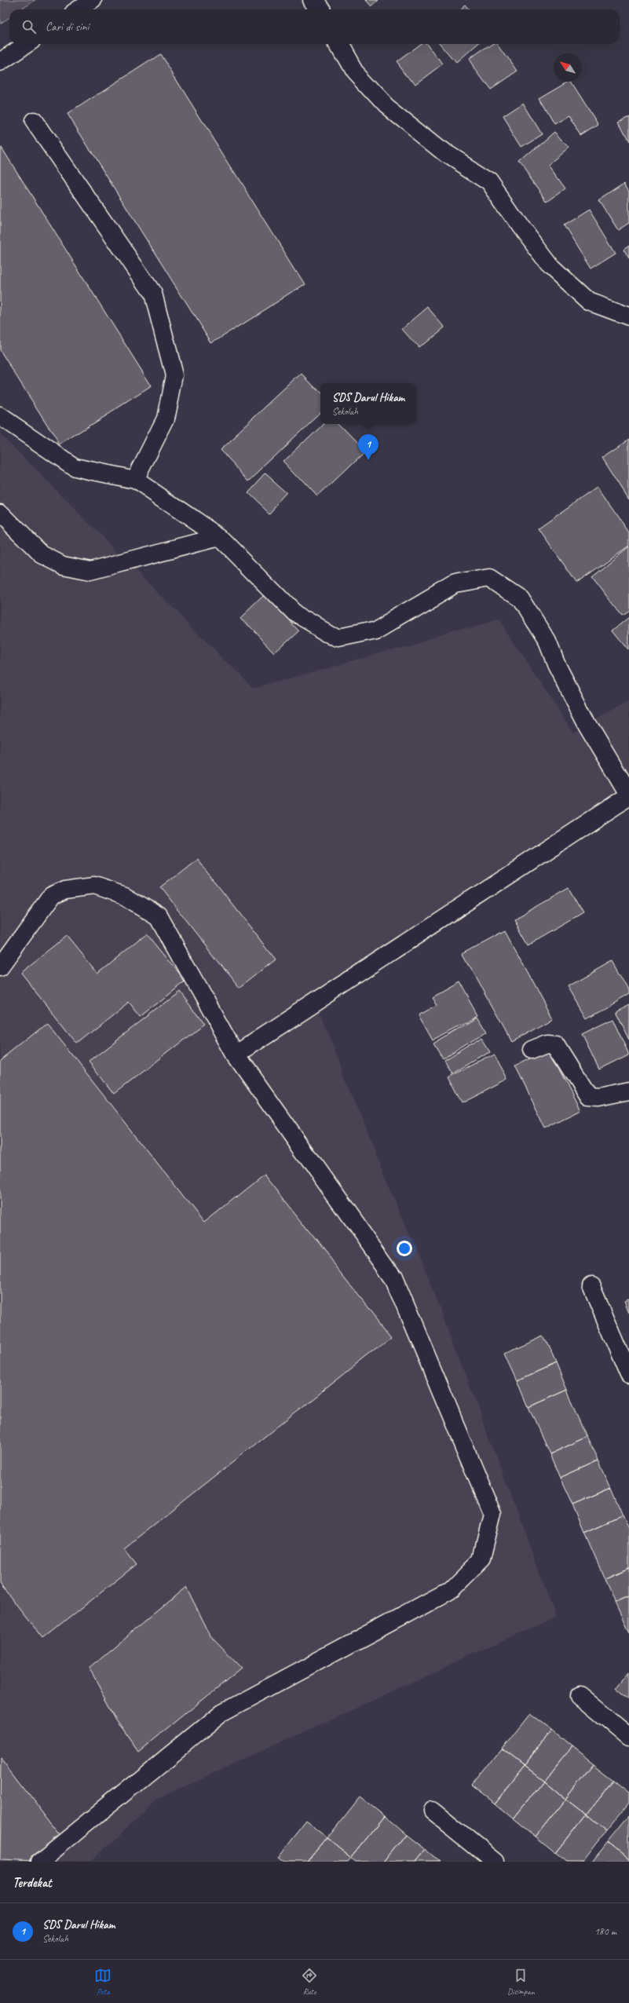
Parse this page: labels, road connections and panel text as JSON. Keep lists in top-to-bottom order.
{
  "north": "top left",
  "page": {
    "search": "Cari di sini",
    "popup": ["SDS Darul Hikam", "Sekolah"],
    "pins": "1",
    "heading": "Terdekat",
    "list": [
      {
        "mark": "1",
        "name": "SDS Darul Hikam",
        "note": "Sekolah",
        "value": "180 m"
      }
    ],
    "nav": ["Peta", "Rute", "Disimpan"]
  }
}
